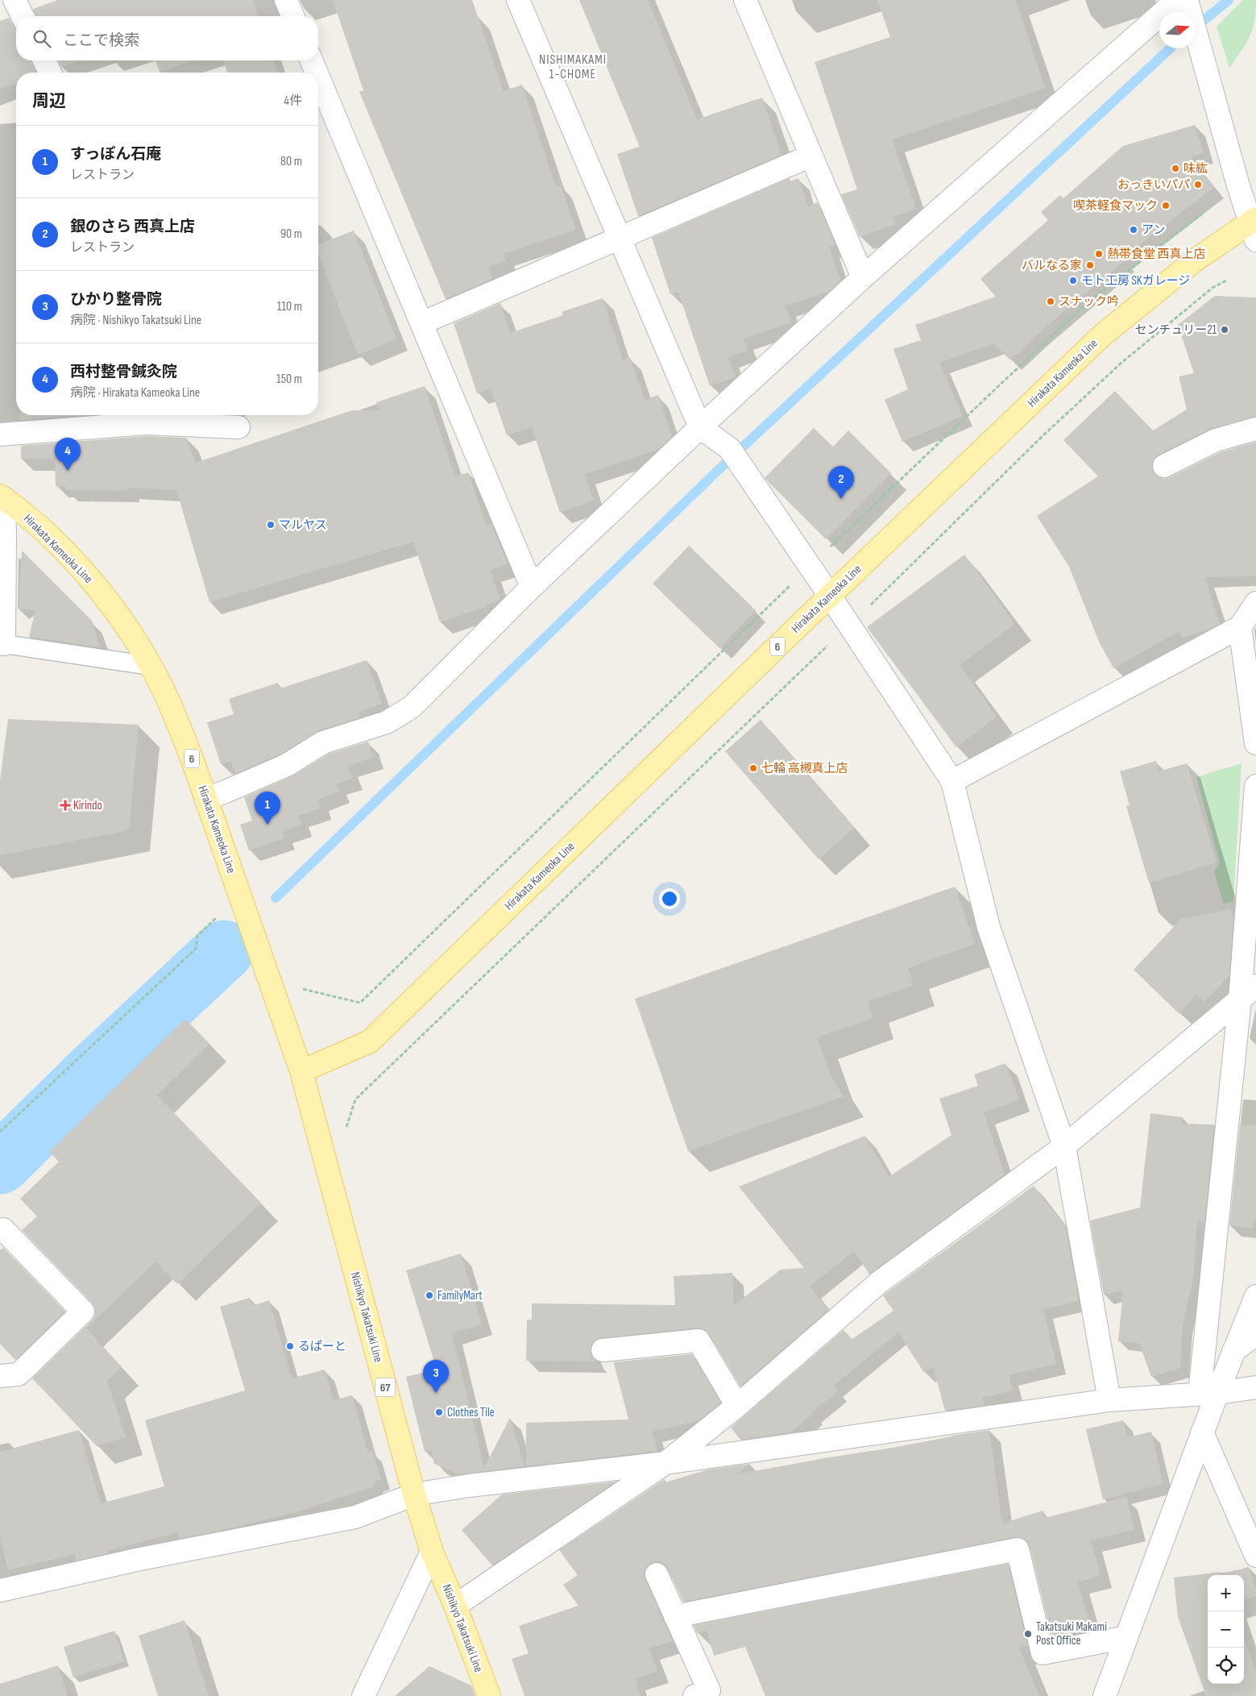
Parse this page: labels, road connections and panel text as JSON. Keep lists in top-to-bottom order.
{
  "streets": {
    "main road": [
      "Hirakata Kameoka Line",
      "6",
      "Nishikyo Takatsuki Line",
      "67"
    ]
  },
  "crossings": [
    ["Hirakata Kameoka Line", "Nishikyo Takatsuki Line"]
  ],
  "districts": ["NISHIMAKAMI 1-CHOME"],
  "places": {
    "other": [
      "味紘",
      "おっきいパパ",
      "喫茶軽食マック",
      "アン",
      "熱帯食堂 西真上店",
      "バルなる家",
      "モト工房 SKガレージ",
      "スナック吟",
      "センチュリー21",
      "マルヤス",
      "七輪 高槻真上店",
      "FamilyMart",
      "るぱーと",
      "Clothes Tile",
      "Takatsuki Makami Post Office"
    ],
    "health": ["Kirindo"]
  },
  "north": "right",
  "page": {
    "search": "ここで検索",
    "heading": ["周辺", "4件"],
    "list": [
      {
        "mark": "1",
        "name": "すっぽん石庵",
        "note": "レストラン",
        "value": "80 m"
      },
      {
        "mark": "2",
        "name": "銀のさら 西真上店",
        "note": "レストラン",
        "value": "90 m"
      },
      {
        "mark": "3",
        "name": "ひかり整骨院",
        "note": "病院 · Nishikyo Takatsuki Line",
        "value": "110 m"
      },
      {
        "mark": "4",
        "name": "西村整骨鍼灸院",
        "note": "病院 · Hirakata Kameoka Line",
        "value": "150 m"
      }
    ],
    "pins": [
      "4",
      "2",
      "1",
      "3"
    ],
    "map_buttons": ["+", "−"]
  }
}
